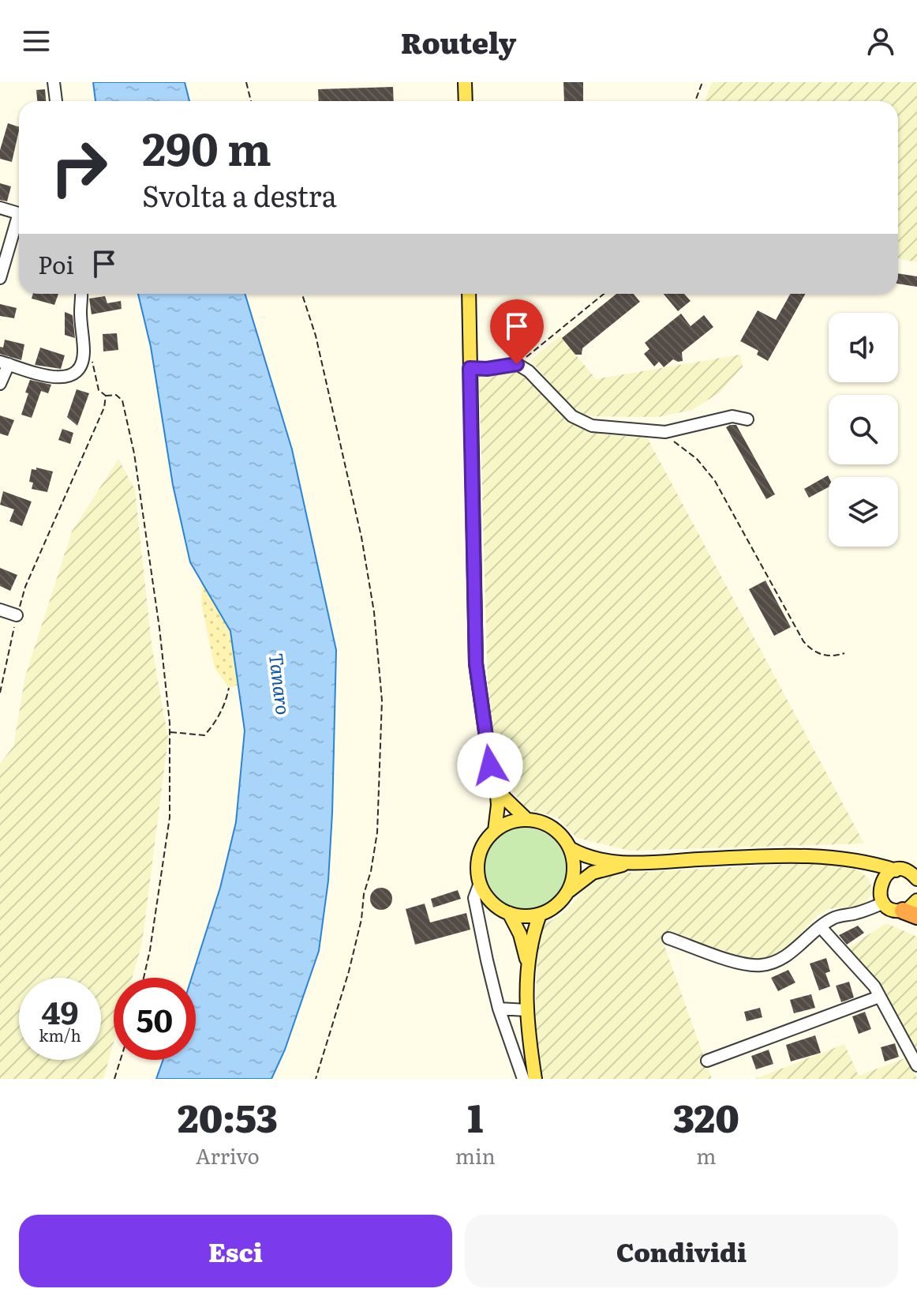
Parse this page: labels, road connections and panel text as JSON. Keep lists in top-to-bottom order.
{
  "water": ["Tanaro"],
  "page": {
    "header": "Routely",
    "turn": ["290 m", "Svolta a destra"],
    "then": "Poi",
    "speed": "49 km/h",
    "limit": "50",
    "eta": [
      "20:53",
      "Arrivo",
      "1",
      "min",
      "320",
      "m"
    ],
    "buttons": ["Esci", "Condividi"]
  }
}
